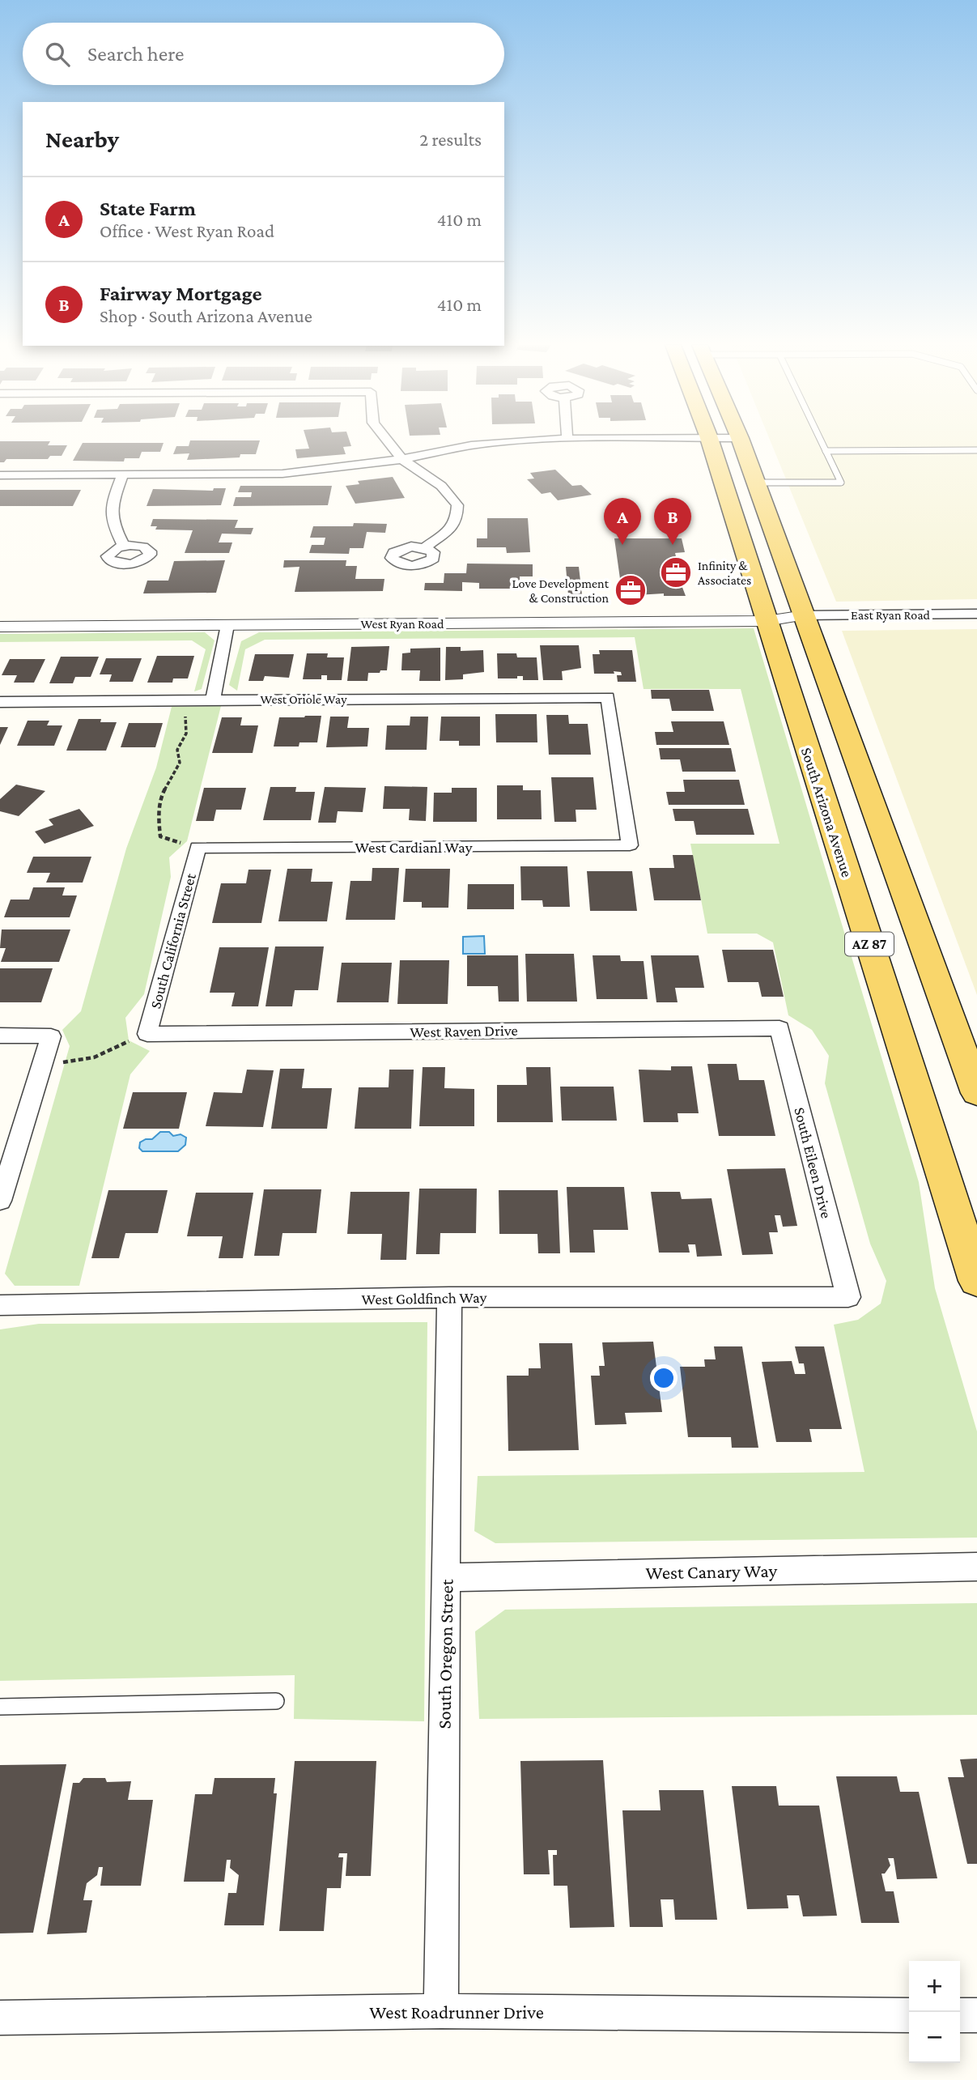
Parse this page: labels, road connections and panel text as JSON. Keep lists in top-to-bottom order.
{
  "streets": {
    "main road": ["South Arizona Avenue", "AZ 87"],
    "street": [
      "East Ryan Road",
      "West Ryan Road",
      "West Oriole Way",
      "West Cardianl Way",
      "South California Street",
      "West Raven Drive",
      "South Eileen Drive",
      "West Goldfinch Way",
      "West Canary Way",
      "South Oregon Street",
      "West Roadrunner Drive"
    ]
  },
  "crossings": [
    ["East Ryan Road", "West Ryan Road"],
    ["West Ryan Road", "South Arizona Avenue"],
    ["West Oriole Way", "West Cardianl Way"],
    ["West Cardianl Way", "South California Street"],
    ["South California Street", "West Raven Drive"],
    ["West Raven Drive", "South Eileen Drive"],
    ["South Eileen Drive", "West Goldfinch Way"],
    ["West Goldfinch Way", "South Oregon Street"],
    ["West Canary Way", "South Oregon Street"],
    ["South Oregon Street", "West Roadrunner Drive"]
  ],
  "places": {
    "office": ["Infinity & Associates", "Love Development & Construction"]
  },
  "page": {
    "search": "Search here",
    "heading": ["Nearby", "2 results"],
    "list": [
      {
        "mark": "A",
        "name": "State Farm",
        "note": "Office · West Ryan Road",
        "value": "410 m"
      },
      {
        "mark": "B",
        "name": "Fairway Mortgage",
        "note": "Shop · South Arizona Avenue",
        "value": "410 m"
      }
    ],
    "pins": ["A", "B"],
    "map_buttons": ["+", "−"]
  }
}
